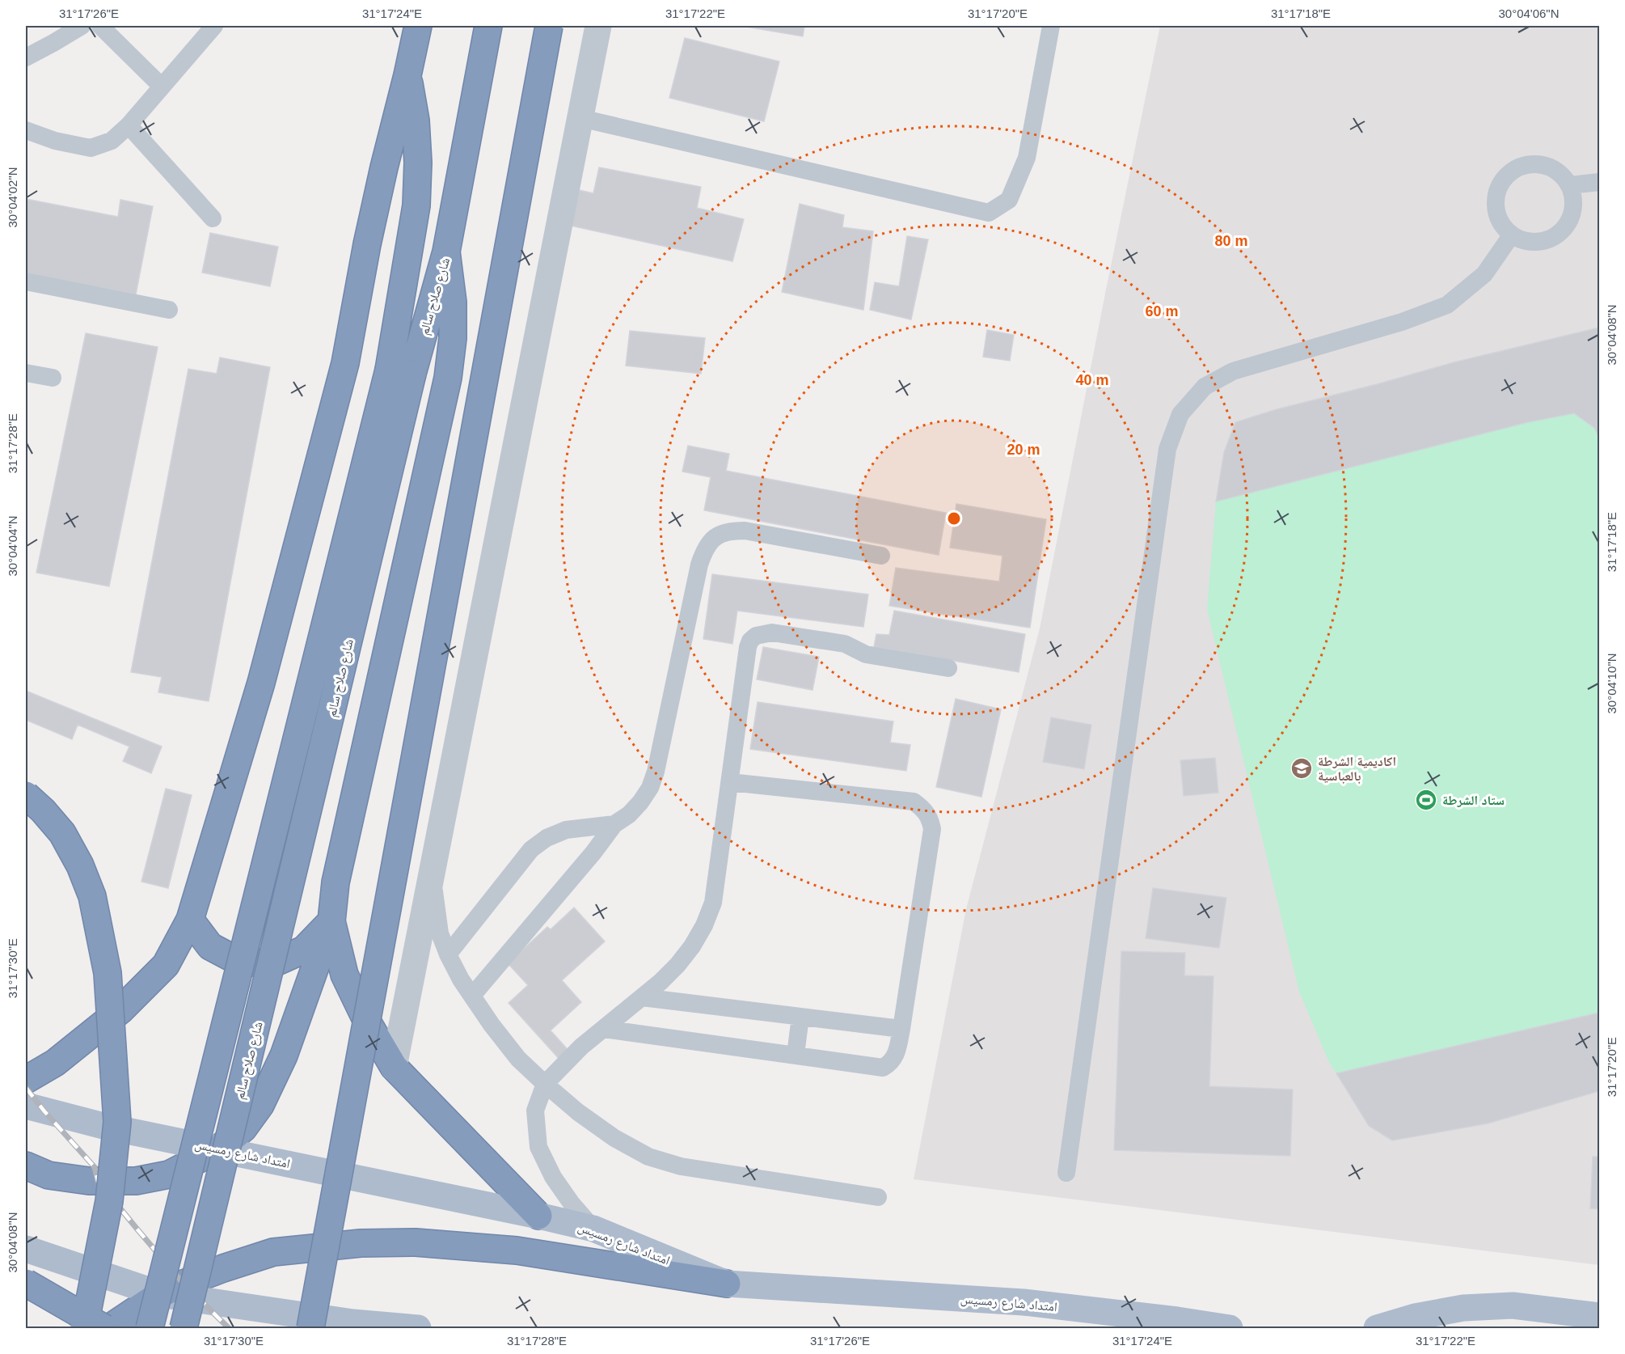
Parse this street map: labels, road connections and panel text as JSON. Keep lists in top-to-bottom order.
{
  "streets": {
    "highway": ["شارع صلاح سالم"],
    "main road": ["امتداد شارع رمسيس"]
  },
  "places": {
    "school or university": ["اكاديمية الشرطة بالعباسية"],
    "sports": ["ستاد الشرطة"]
  },
  "coordinates": [
    "31°17'26\"E",
    "31°17'24\"E",
    "31°17'22\"E",
    "31°17'20\"E",
    "31°17'18\"E",
    "30°04'06\"N",
    "30°04'02\"N",
    "30°04'08\"N",
    "31°17'28\"E",
    "30°04'04\"N",
    "30°04'10\"N",
    "31°17'30\"E"
  ],
  "rings": [
    "80 m",
    "60 m",
    "40 m",
    "20 m"
  ]
}
